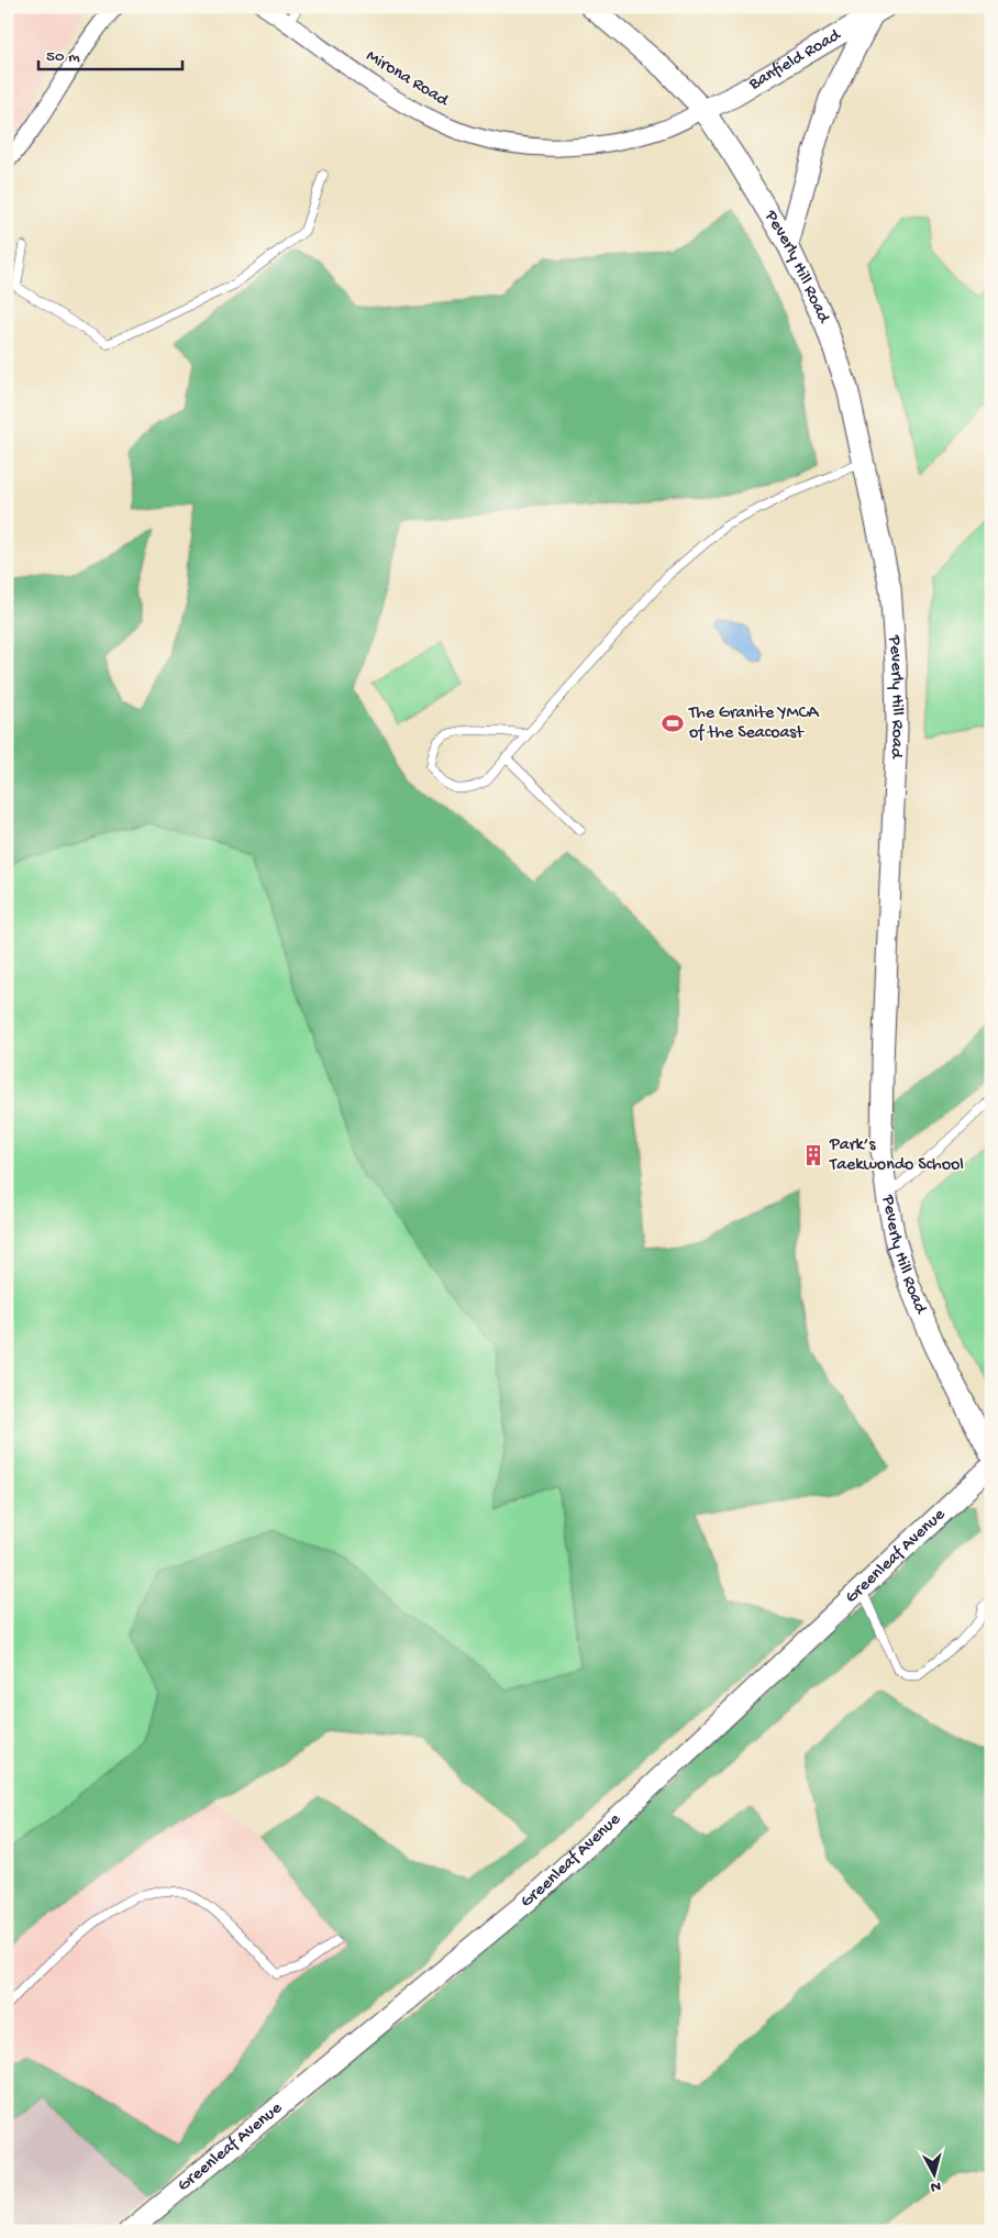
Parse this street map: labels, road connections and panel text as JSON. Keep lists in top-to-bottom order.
{
  "streets": {
    "street": [
      "Banfield Road",
      "Mirona Road",
      "Peverly Hill Road",
      "Greenleaf Avenue"
    ]
  },
  "crossings": [
    ["Banfield Road", "Mirona Road"],
    ["Banfield Road", "Peverly Hill Road"],
    ["Mirona Road", "Peverly Hill Road"]
  ],
  "places": {
    "sports": ["The Granite YMCA of the Seacoast"],
    "building": ["Park’s Taekwondo School"]
  },
  "scale_bar": "50 m",
  "north": "bottom"
}
